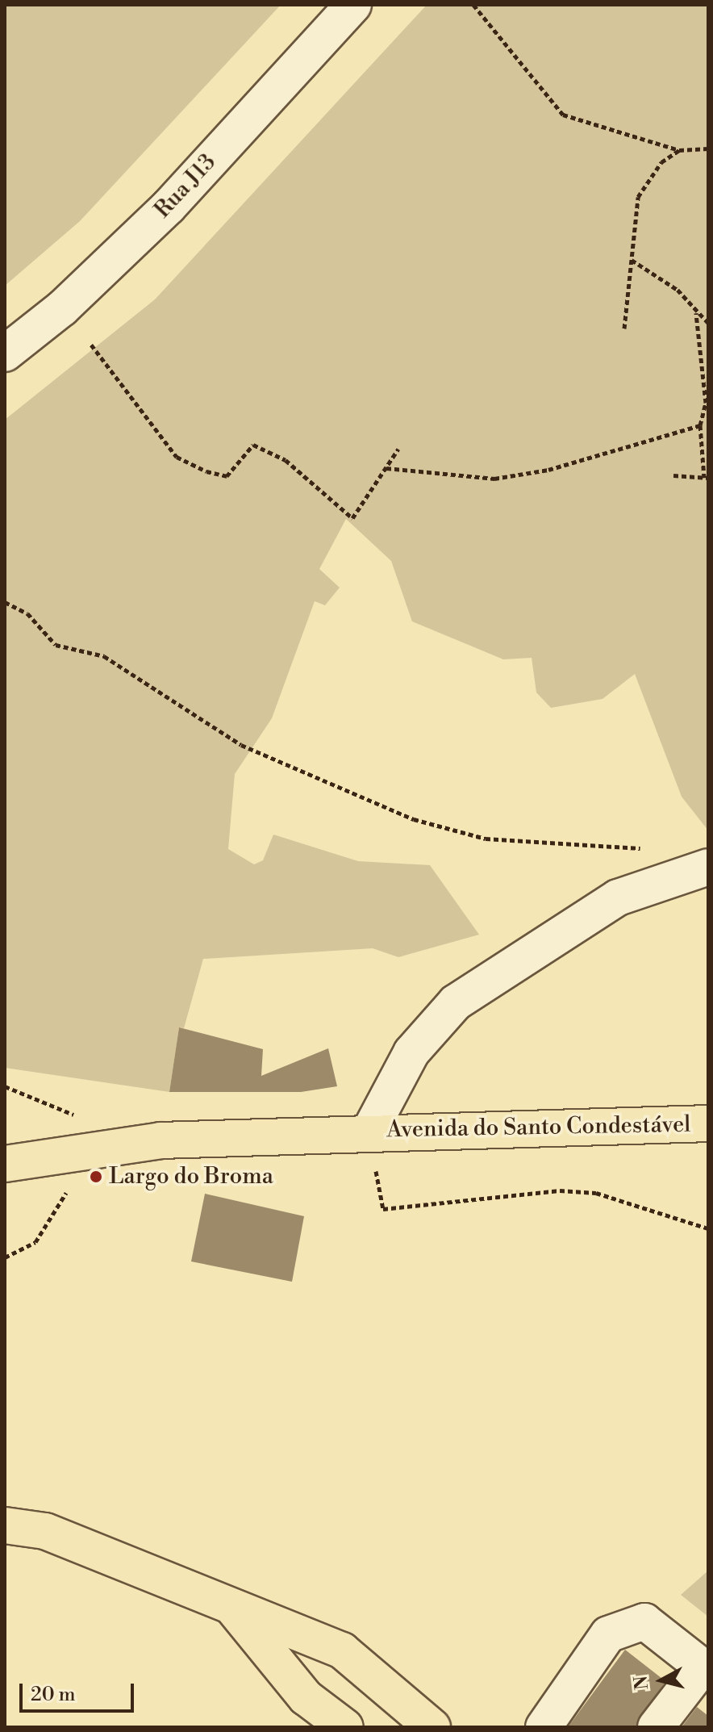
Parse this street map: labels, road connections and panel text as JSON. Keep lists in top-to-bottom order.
{
  "streets": {
    "main road": ["Avenida do Santo Condestável"],
    "street": ["Rua J13"]
  },
  "places": ["Largo do Broma"],
  "scale_bar": "20 m",
  "north": "left"
}
